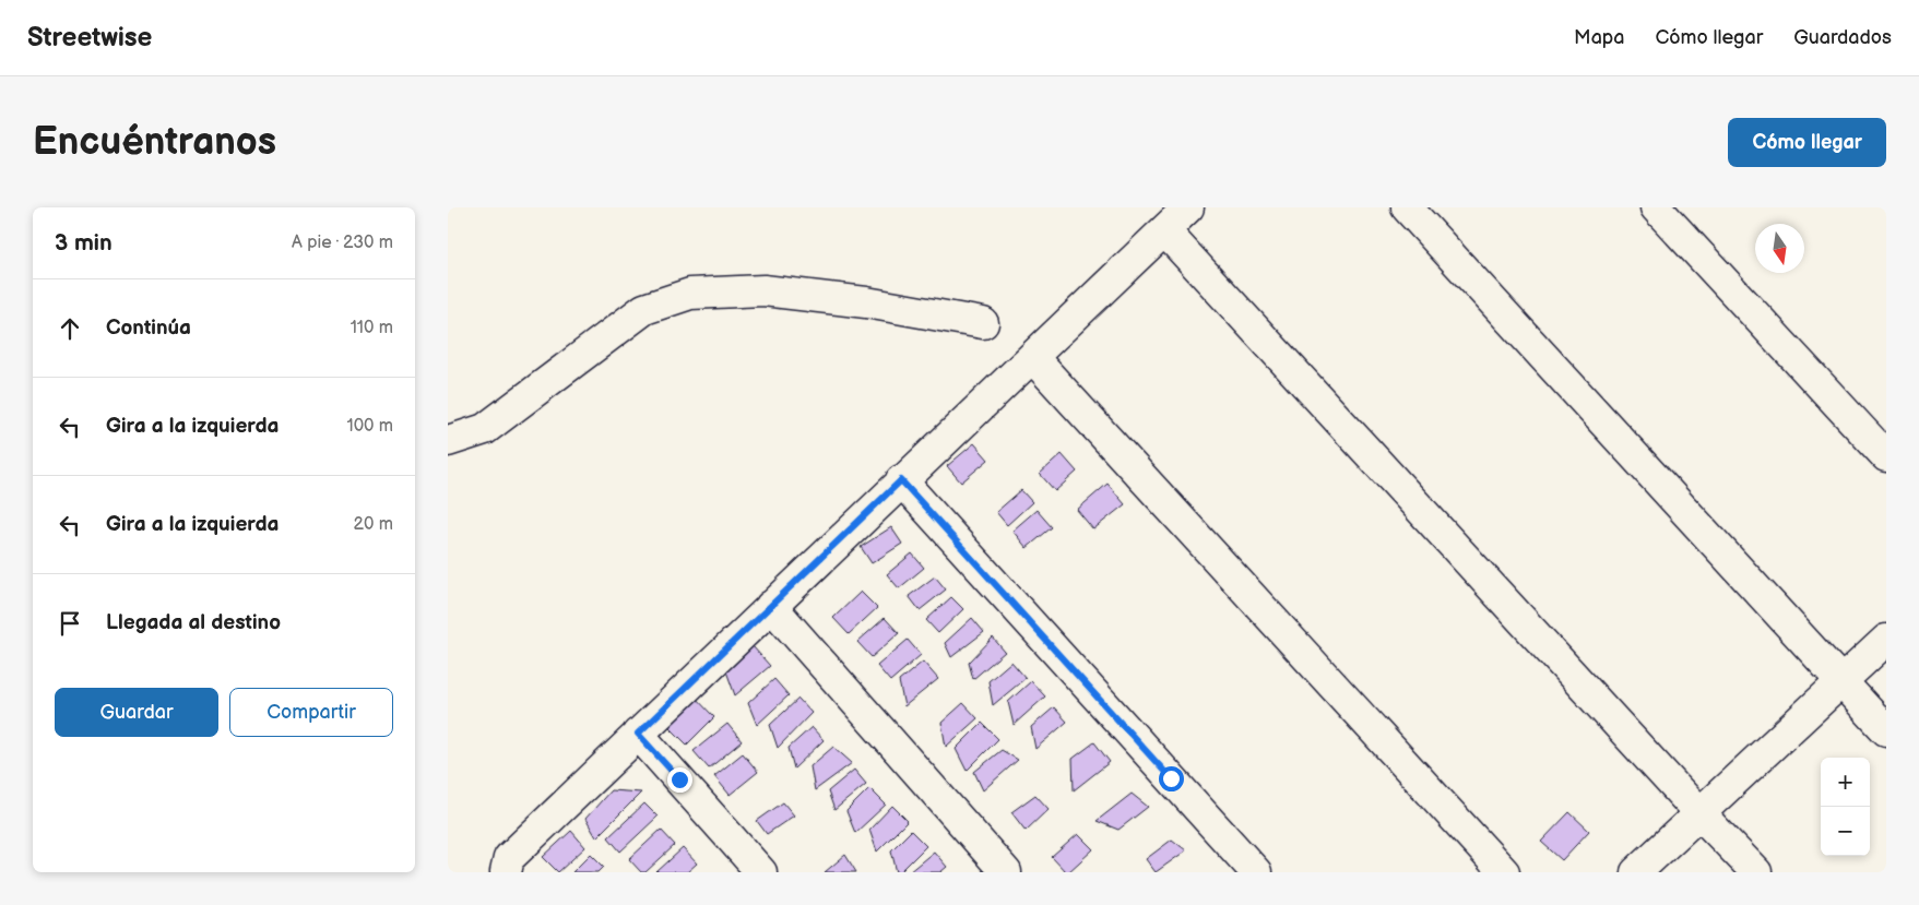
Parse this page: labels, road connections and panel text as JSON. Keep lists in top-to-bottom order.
{
  "north": "bottom",
  "page": {
    "header": "Streetwise",
    "nav": ["Mapa", "Cómo llegar", "Guardados"],
    "buttons": [
      "Cómo llegar",
      ["Guardar", "Compartir"]
    ],
    "title": "Encuéntranos",
    "heading": ["3 min", "A pie · 230 m"],
    "list": [
      ["Continúa", "110 m"],
      ["Gira a la izquierda", "100 m"],
      ["Gira a la izquierda", "20 m"],
      "Llegada al destino"
    ],
    "map_buttons": ["+", "−"]
  }
}
